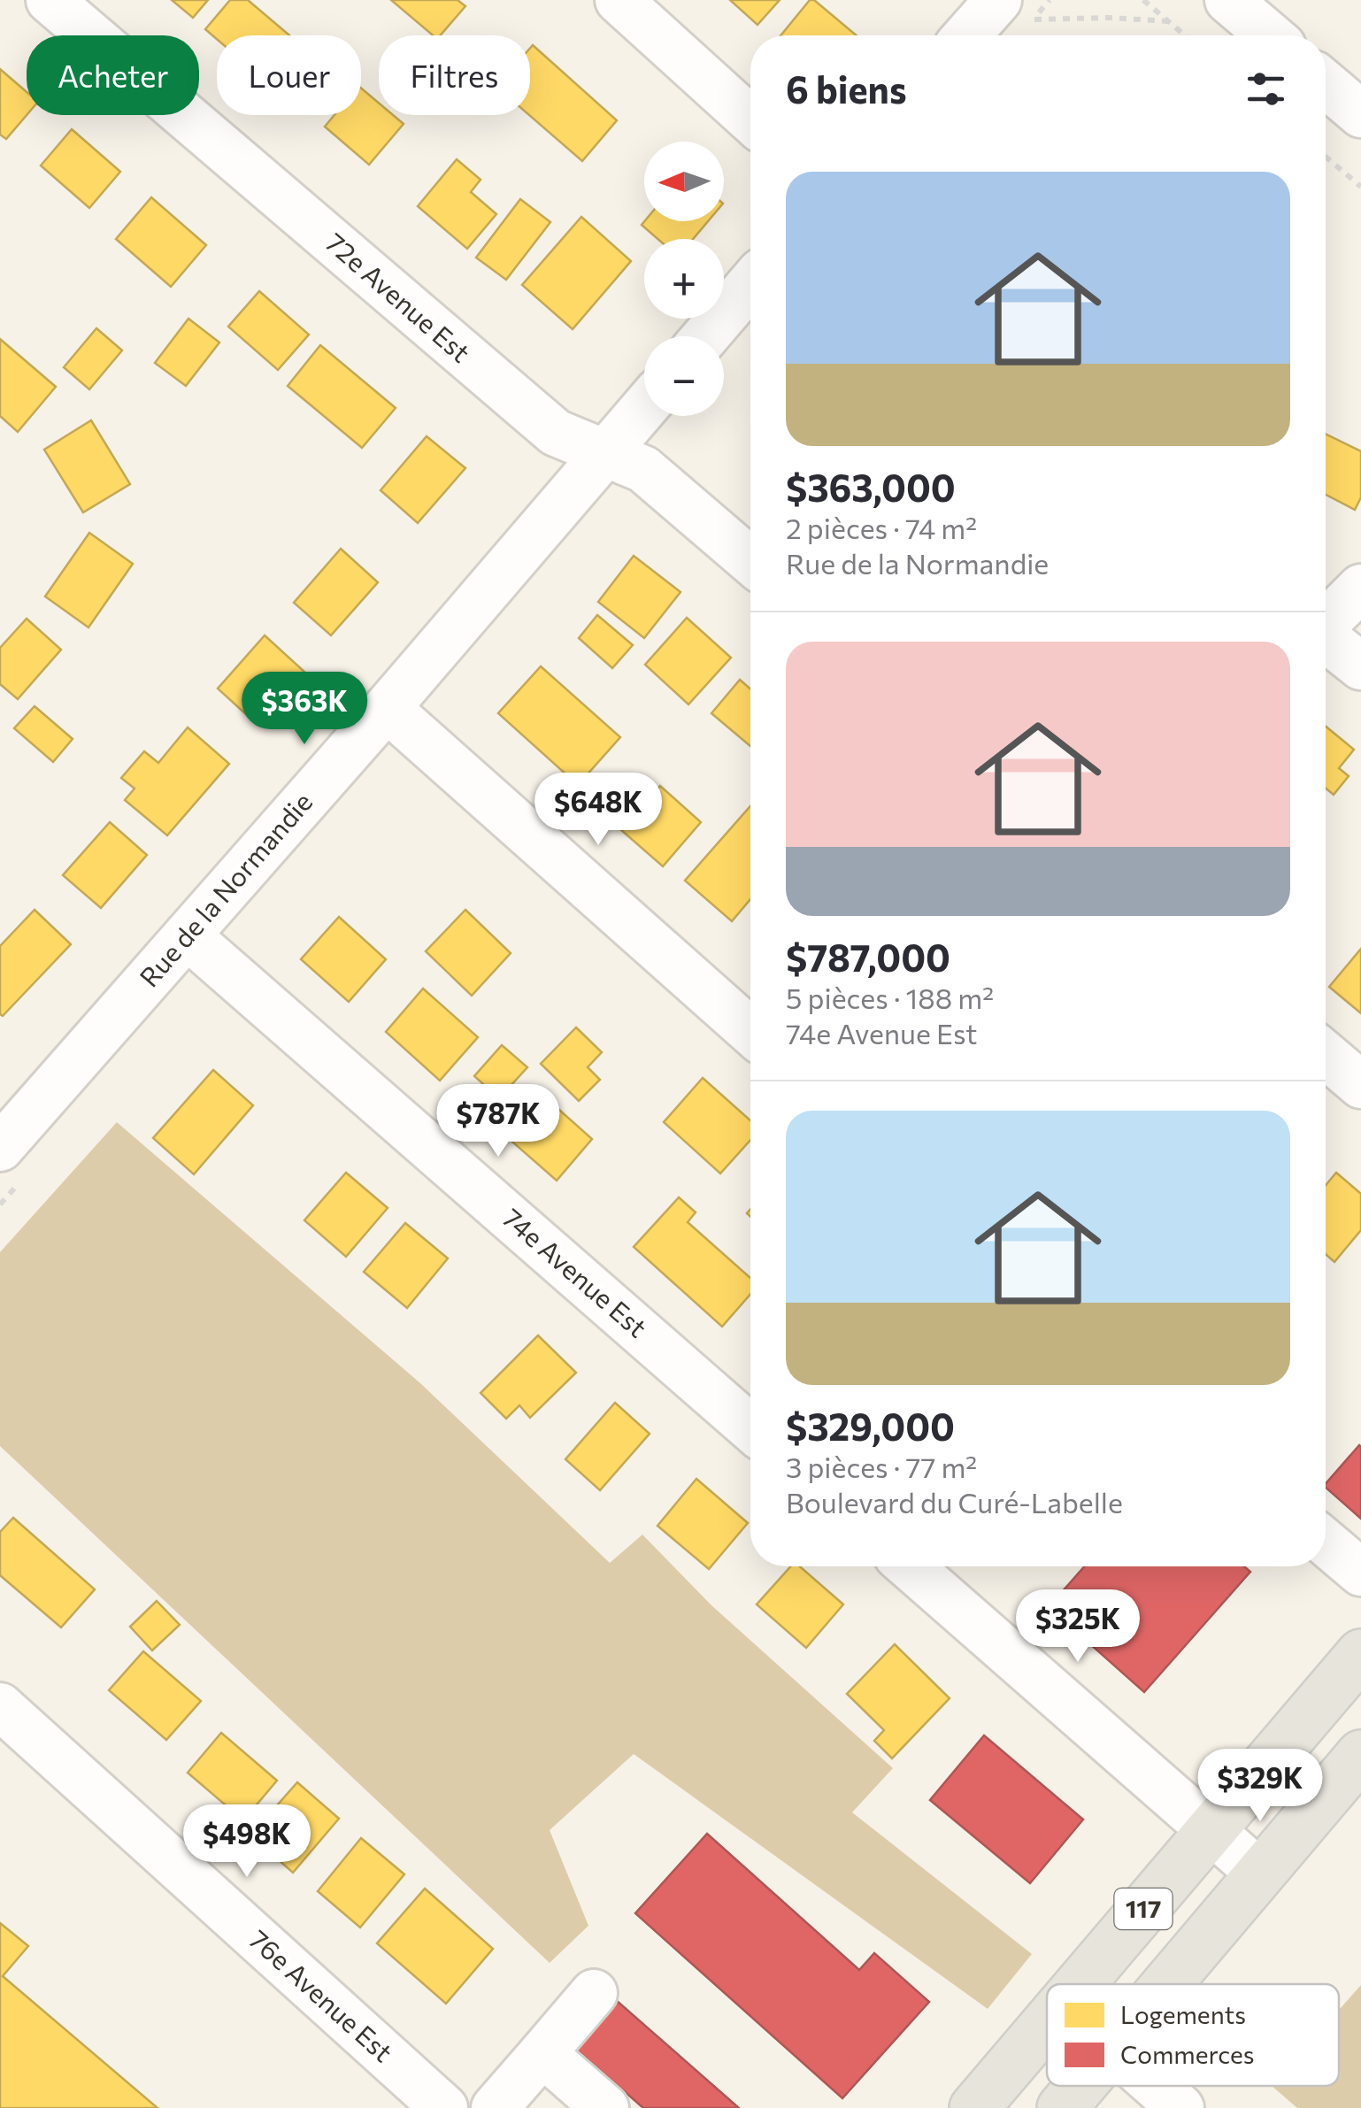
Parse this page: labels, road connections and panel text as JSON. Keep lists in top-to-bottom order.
{
  "streets": {
    "main road": ["117"],
    "street": [
      "72e Avenue Est",
      "Rue de la Normandie",
      "74e Avenue Est",
      "76e Avenue Est"
    ]
  },
  "crossings": [
    ["72e Avenue Est", "Rue de la Normandie"],
    ["Rue de la Normandie", "74e Avenue Est"]
  ],
  "legend": ["Logements", "Commerces"],
  "north": "left",
  "page": {
    "chip": ["Acheter", "Louer", "Filtres"],
    "heading": "6 biens",
    "map_buttons": ["+", "−"],
    "list": [
      {
        "name": "$363,000",
        "note": "2 pièces · 74 m² · Rue de la Normandie"
      },
      {
        "name": "$787,000",
        "note": "5 pièces · 188 m² · 74e Avenue Est"
      },
      {
        "name": "$329,000",
        "note": "3 pièces · 77 m² · Boulevard du Curé-Labelle"
      }
    ],
    "price": [
      "$363K",
      "$648K",
      "$787K",
      "$325K",
      "$329K",
      "$498K"
    ]
  }
}
